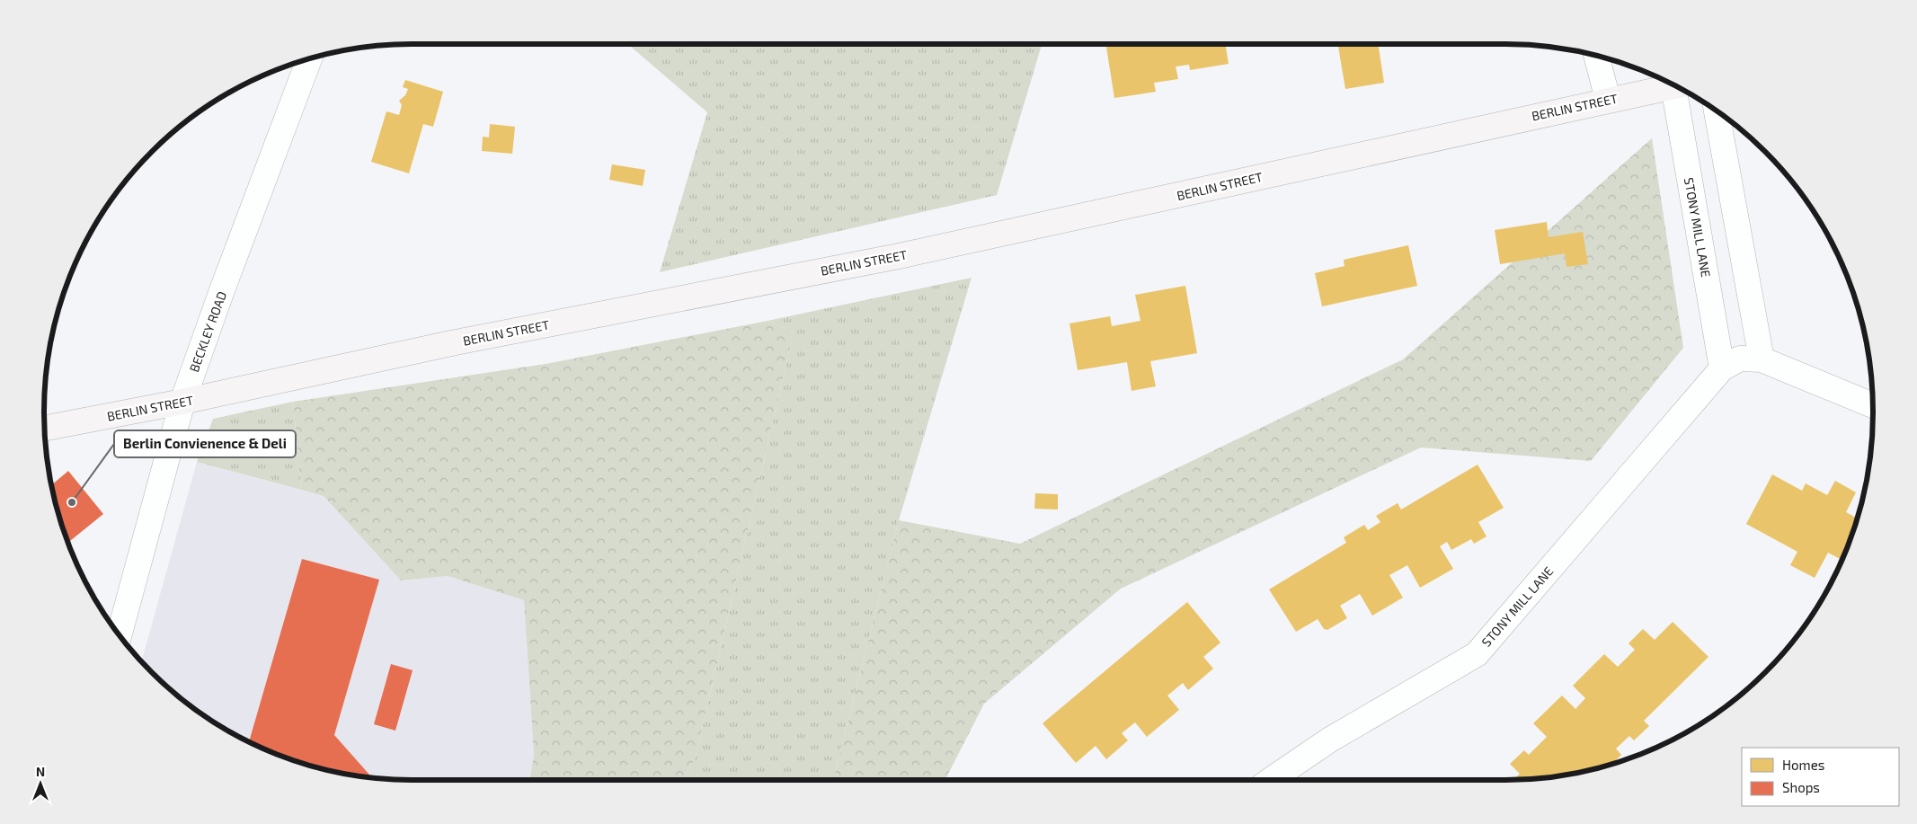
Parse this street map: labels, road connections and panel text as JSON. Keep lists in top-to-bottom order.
{
  "streets": {
    "street": ["BERLIN STREET", "STONY MILL LANE", "BECKLEY ROAD"]
  },
  "crossings": [
    ["BERLIN STREET", "BECKLEY ROAD"]
  ],
  "places": ["Berlin Convienence & Deli"],
  "legend": ["Homes", "Shops"],
  "north": "top"
}
